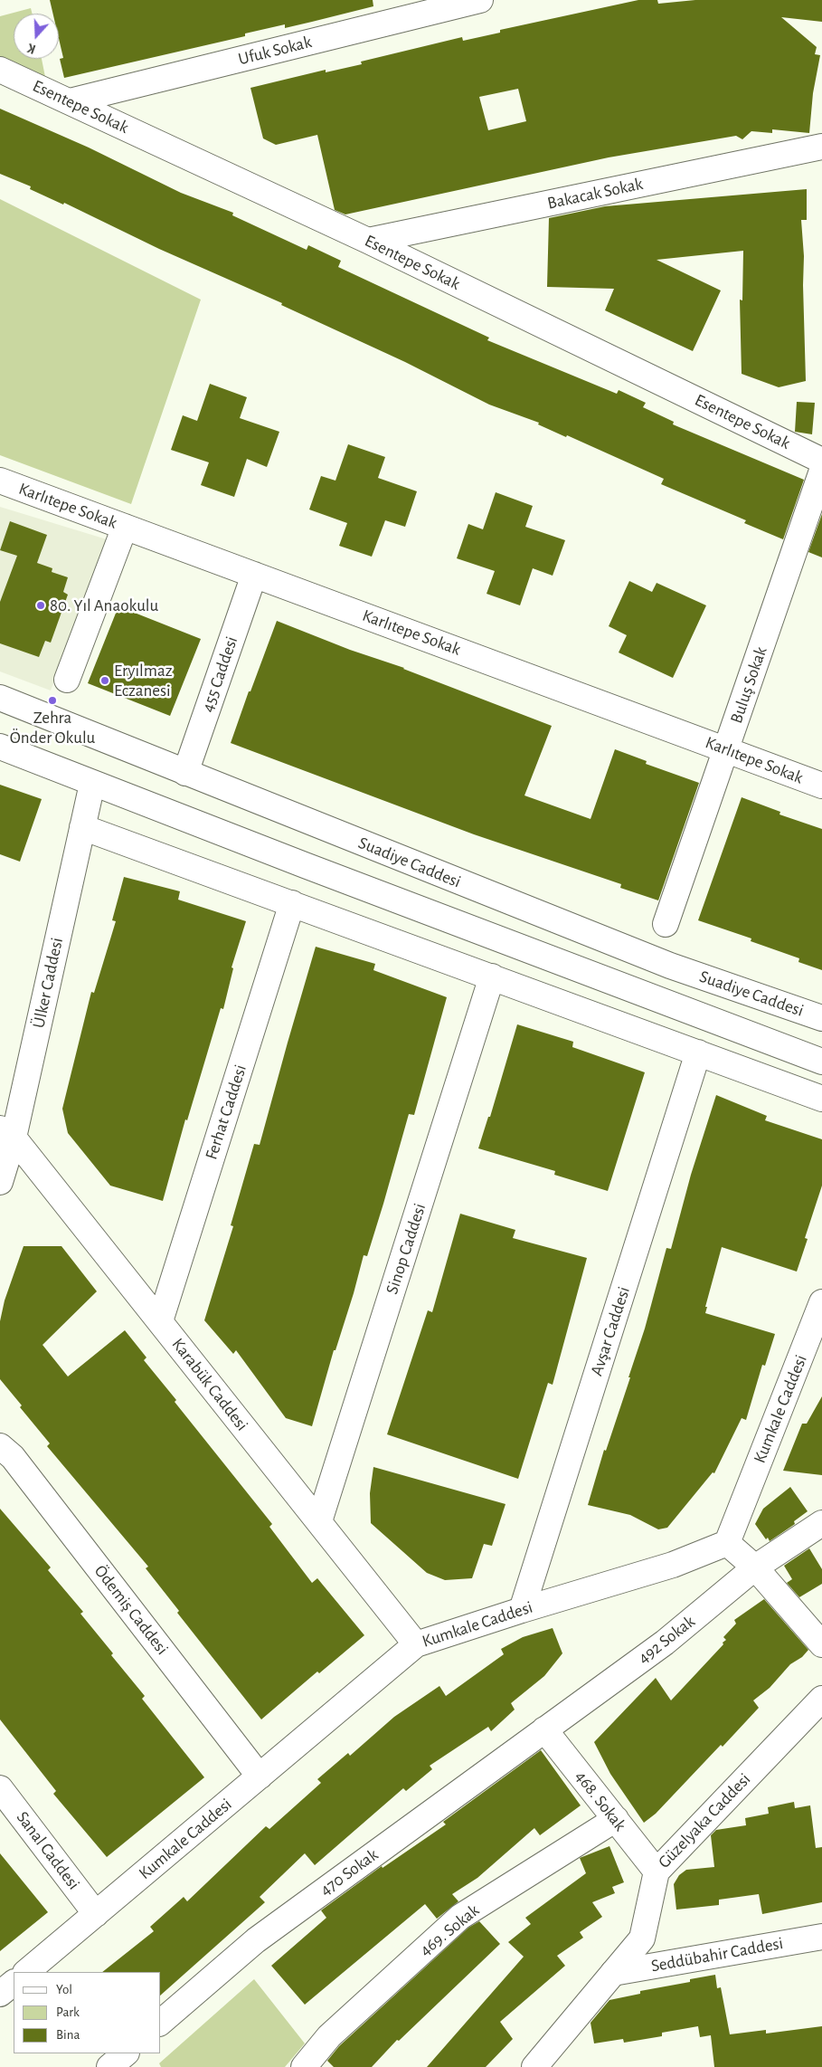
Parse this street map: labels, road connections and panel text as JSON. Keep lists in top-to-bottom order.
{
  "streets": {
    "street": [
      "Ufuk Sokak",
      "Esentepe Sokak",
      "Bakacak Sokak",
      "Karlıtepe Sokak",
      "455 Caddesi",
      "Buluş Sokak",
      "Suadiye Caddesi",
      "Ülker Caddesi",
      "Ferhat Caddesi",
      "Sinop Caddesi",
      "Avşar Caddesi",
      "Karabük Caddesi",
      "Kumkale Caddesi",
      "Ödemiş Caddesi",
      "492 Sokak",
      "468. Sokak",
      "Güzelyaka Caddesi",
      "Sanal Caddesi",
      "470 Sokak",
      "469. Sokak",
      "Seddübahir Caddesi"
    ]
  },
  "crossings": [
    ["Ufuk Sokak", "Esentepe Sokak"],
    ["Esentepe Sokak", "Bakacak Sokak"],
    ["Karlıtepe Sokak", "455 Caddesi"],
    ["Karlıtepe Sokak", "Buluş Sokak"],
    ["455 Caddesi", "Suadiye Caddesi"],
    ["Ülker Caddesi", "Karabük Caddesi"],
    ["Ferhat Caddesi", "Karabük Caddesi"],
    ["Sinop Caddesi", "Karabük Caddesi"],
    ["Avşar Caddesi", "Kumkale Caddesi"],
    ["Karabük Caddesi", "Kumkale Caddesi"],
    ["Kumkale Caddesi", "Ödemiş Caddesi"],
    ["Kumkale Caddesi", "Sanal Caddesi"],
    ["492 Sokak", "468. Sokak"],
    ["492 Sokak", "470 Sokak"],
    ["468. Sokak", "Güzelyaka Caddesi"],
    ["468. Sokak", "470 Sokak"],
    ["468. Sokak", "469. Sokak"],
    ["Güzelyaka Caddesi", "Seddübahir Caddesi"]
  ],
  "places": ["80. Yıl Anaokulu", "Eryılmaz Eczanesi", "Zehra Önder Okulu"],
  "legend": ["Yol", "Park", "Bina"],
  "north": "bottom"
}
